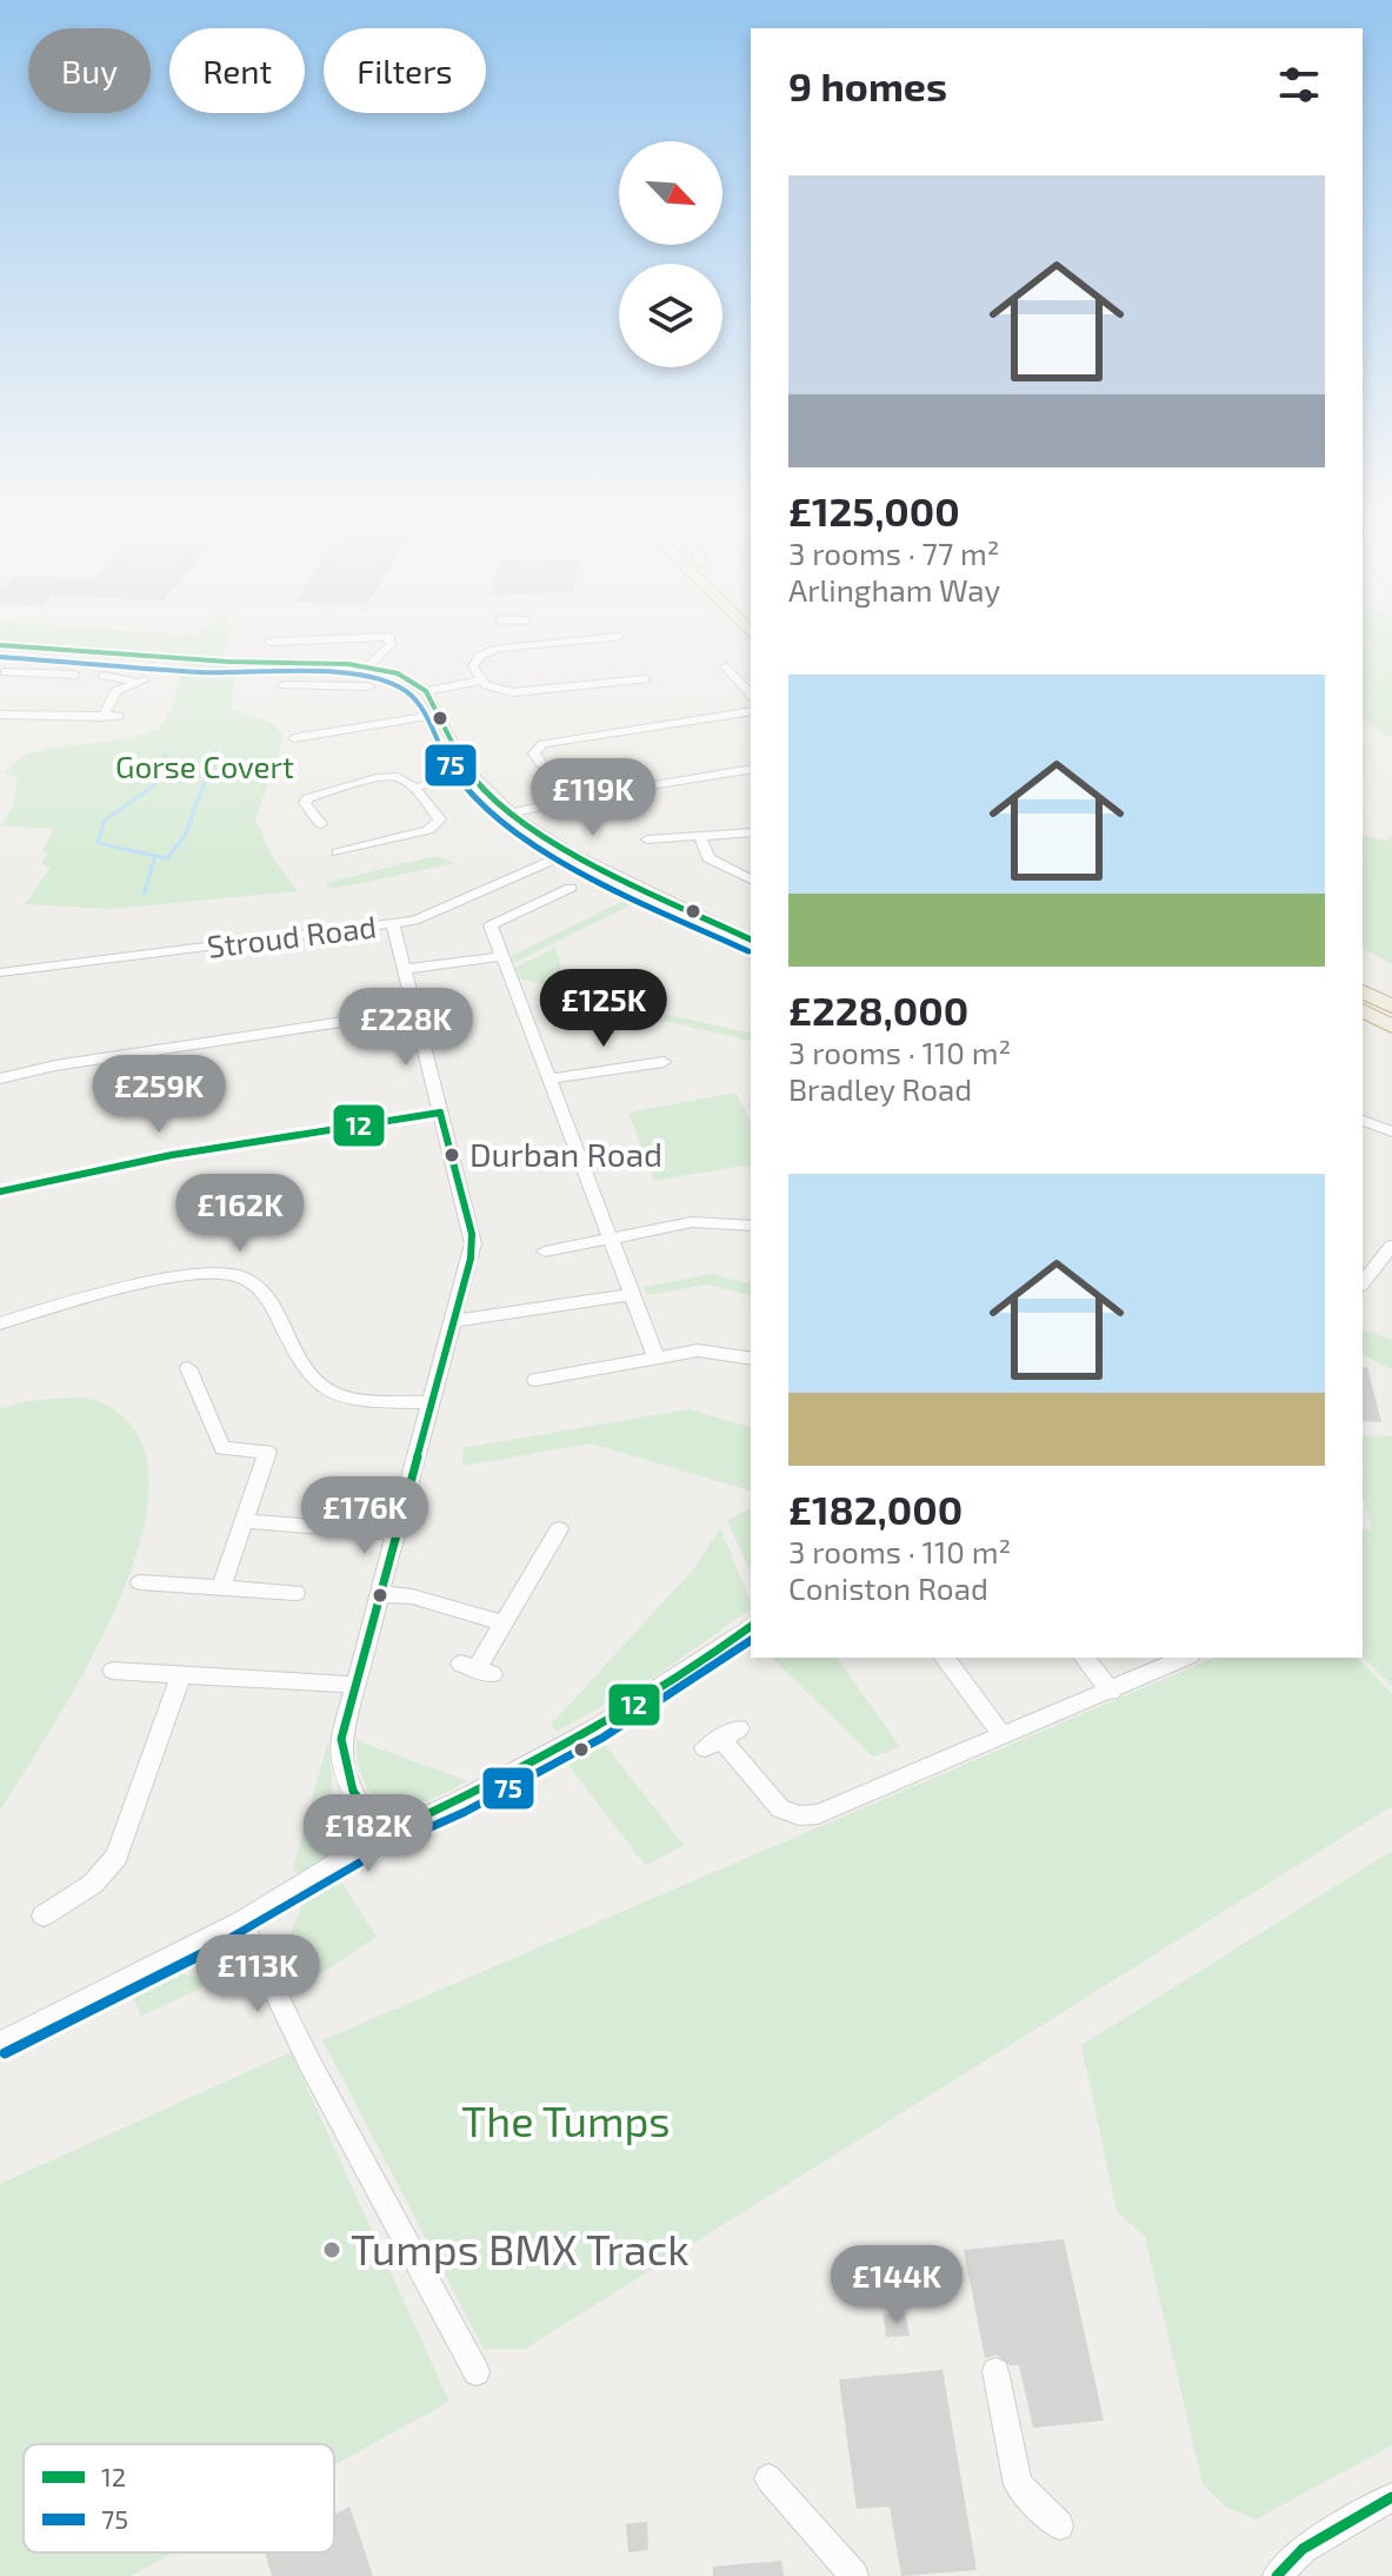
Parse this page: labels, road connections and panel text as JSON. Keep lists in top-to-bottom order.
{
  "streets": {
    "street": ["Stroud Road"]
  },
  "parks": ["Gorse Covert", "The Tumps"],
  "places": ["Durban Road", "Tumps BMX Track"],
  "lines": ["transit line 12", "transit line 75"],
  "legend": ["12", "75"],
  "north": "bottom right",
  "page": {
    "chip": ["Buy", "Rent", "Filters"],
    "heading": "9 homes",
    "list": [
      {
        "name": "£125,000",
        "note": "3 rooms · 77 m² · Arlingham Way"
      },
      {
        "name": "£228,000",
        "note": "3 rooms · 110 m² · Bradley Road"
      },
      {
        "name": "£182,000",
        "note": "3 rooms · 110 m² · Coniston Road"
      }
    ],
    "price": [
      "£119K",
      "£125K",
      "£228K",
      "£259K",
      "£162K",
      "£176K",
      "£182K",
      "£113K",
      "£144K"
    ]
  }
}
